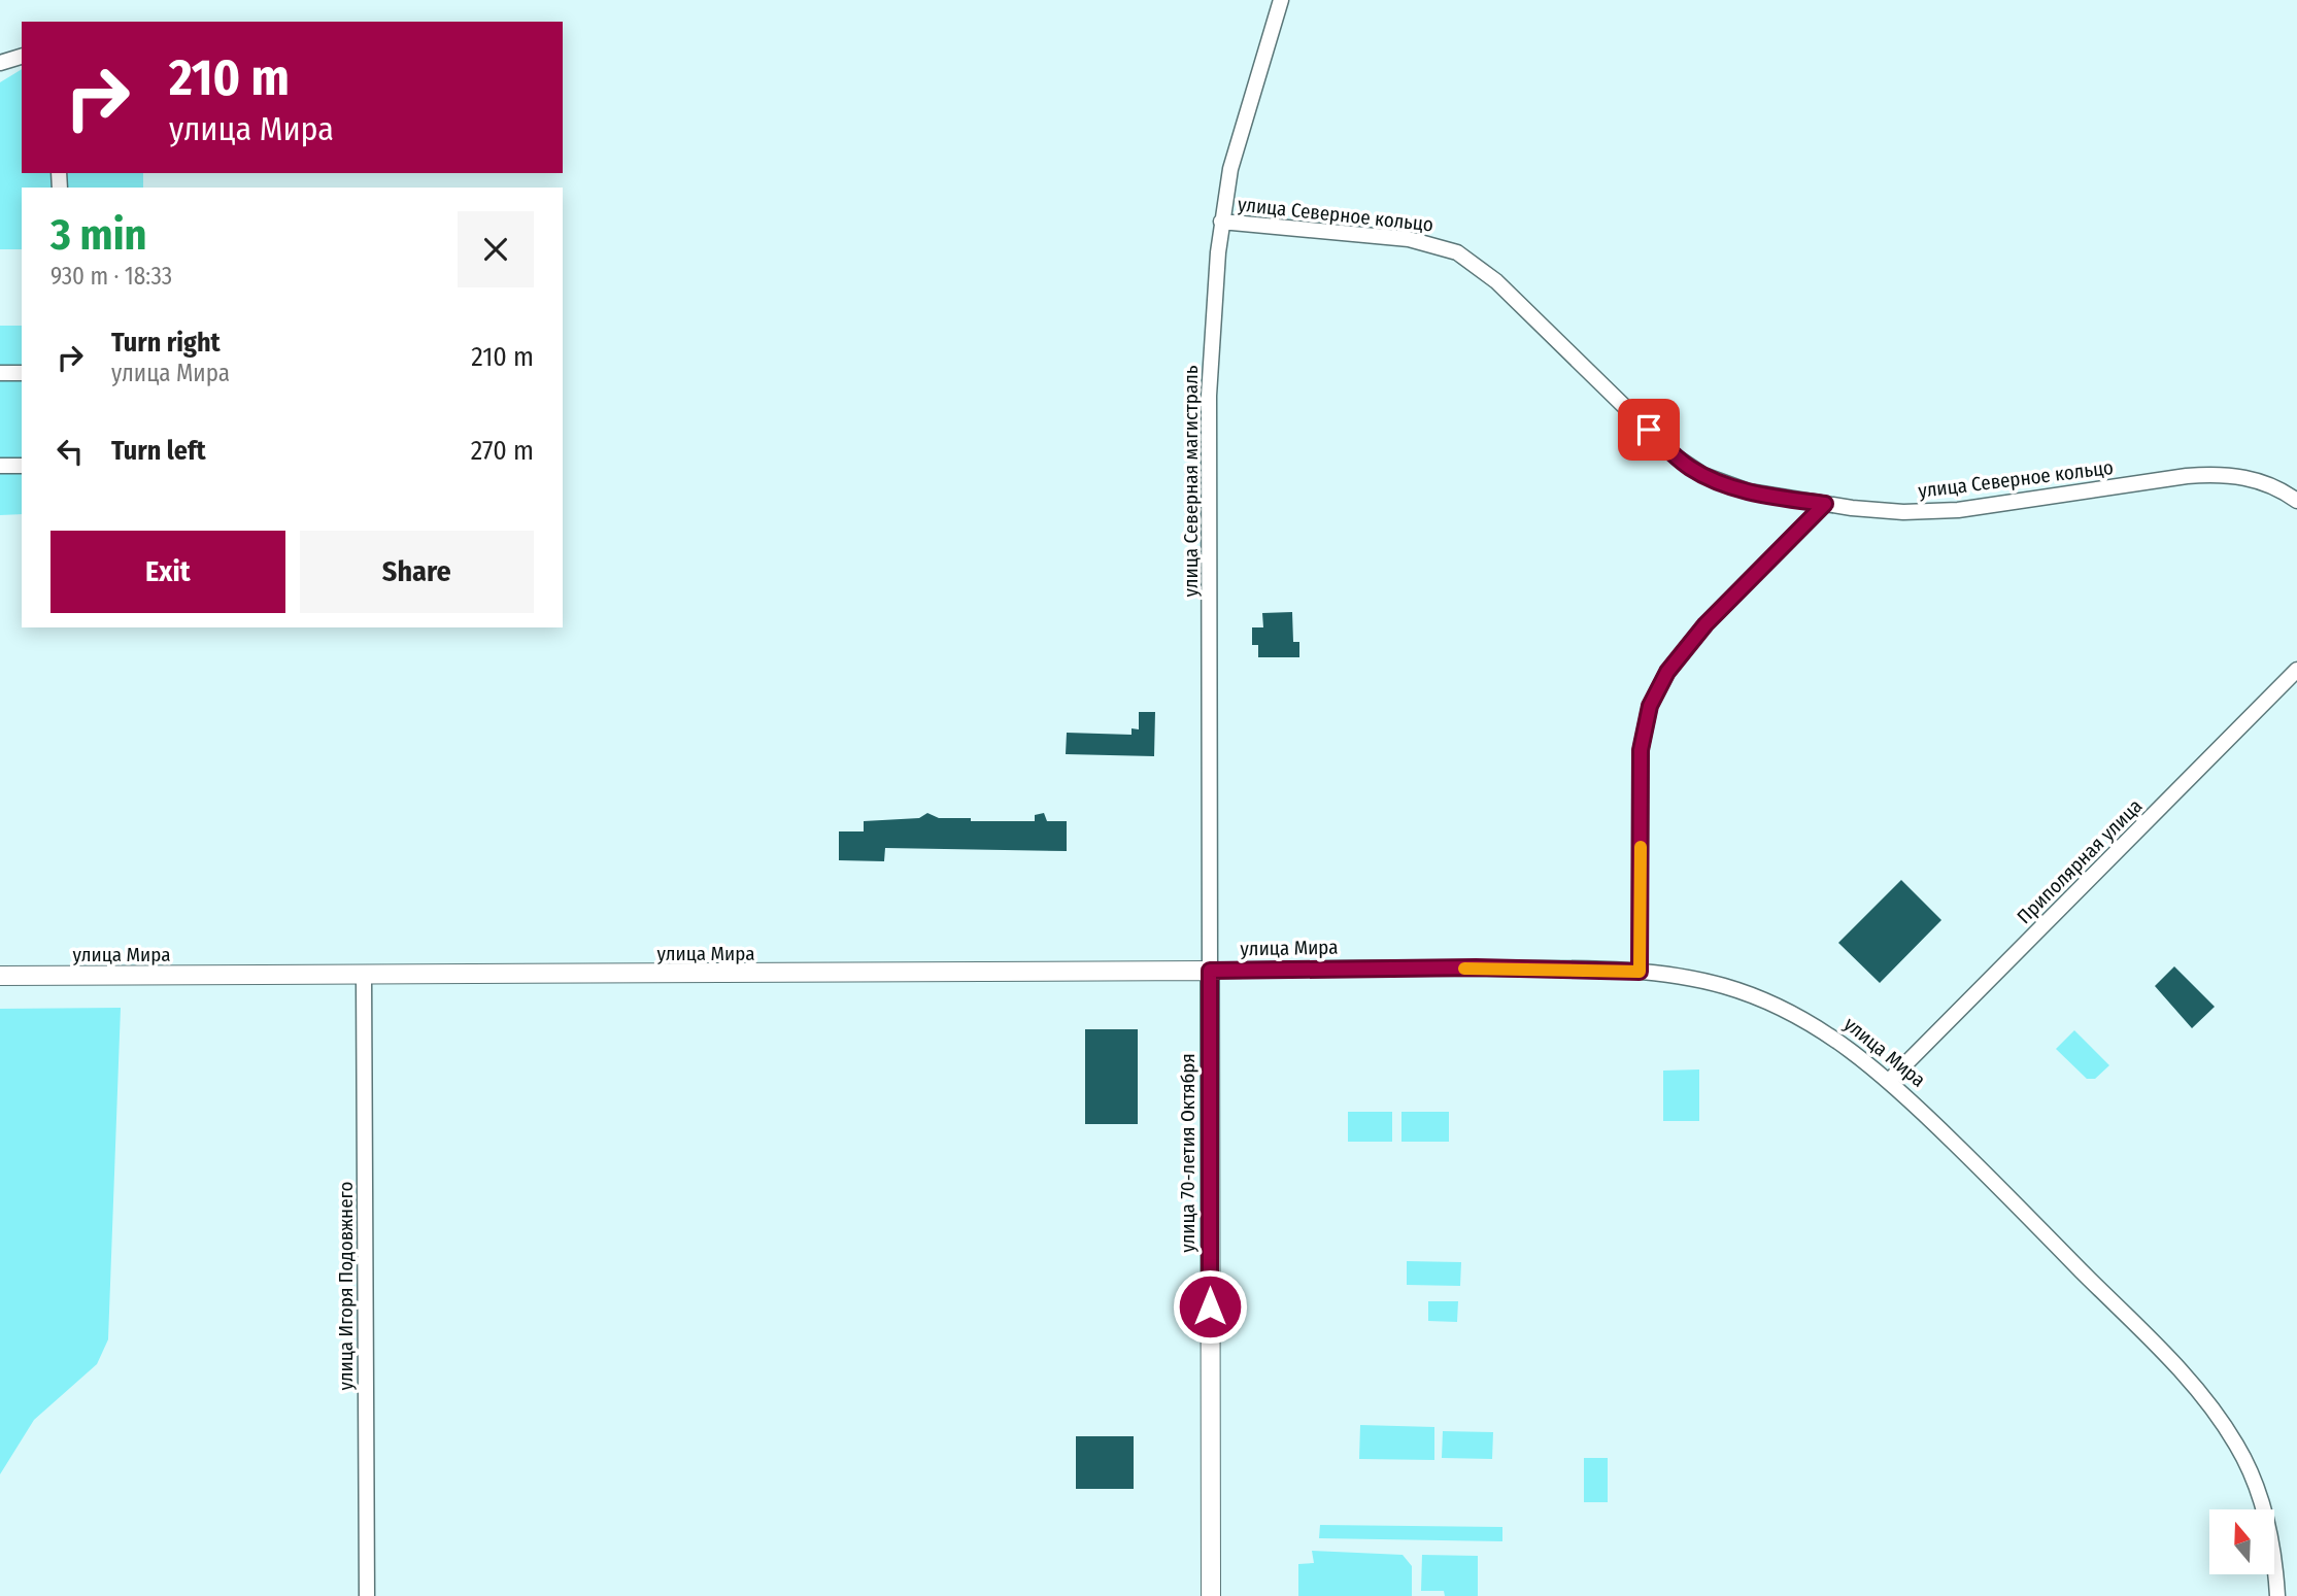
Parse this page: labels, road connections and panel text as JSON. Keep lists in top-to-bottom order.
{
  "streets": {
    "main road": ["улица Мира", "улица 70-летия Октября"],
    "street": [
      "улица Северное кольцо",
      "улица Северная магистраль",
      "Приполярная улица",
      "улица Игоря Подовжнего"
    ]
  },
  "crossings": [
    ["улица Северное кольцо", "улица Северная магистраль"],
    ["улица Северная магистраль", "улица Мира"],
    ["улица Северная магистраль", "улица 70-летия Октября"],
    ["Приполярная улица", "улица Мира"],
    ["улица Мира", "улица 70-летия Октября"],
    ["улица Мира", "улица Игоря Подовжнего"]
  ],
  "north": "top",
  "page": {
    "turn": ["210 m", "улица Мира"],
    "heading": ["3 min", "930 m · 18:33"],
    "list": [
      {
        "name": "Turn right",
        "note": "улица Мира",
        "value": "210 m"
      },
      {
        "name": "Turn left",
        "value": "270 m"
      }
    ],
    "buttons": ["Exit", "Share"]
  }
}
